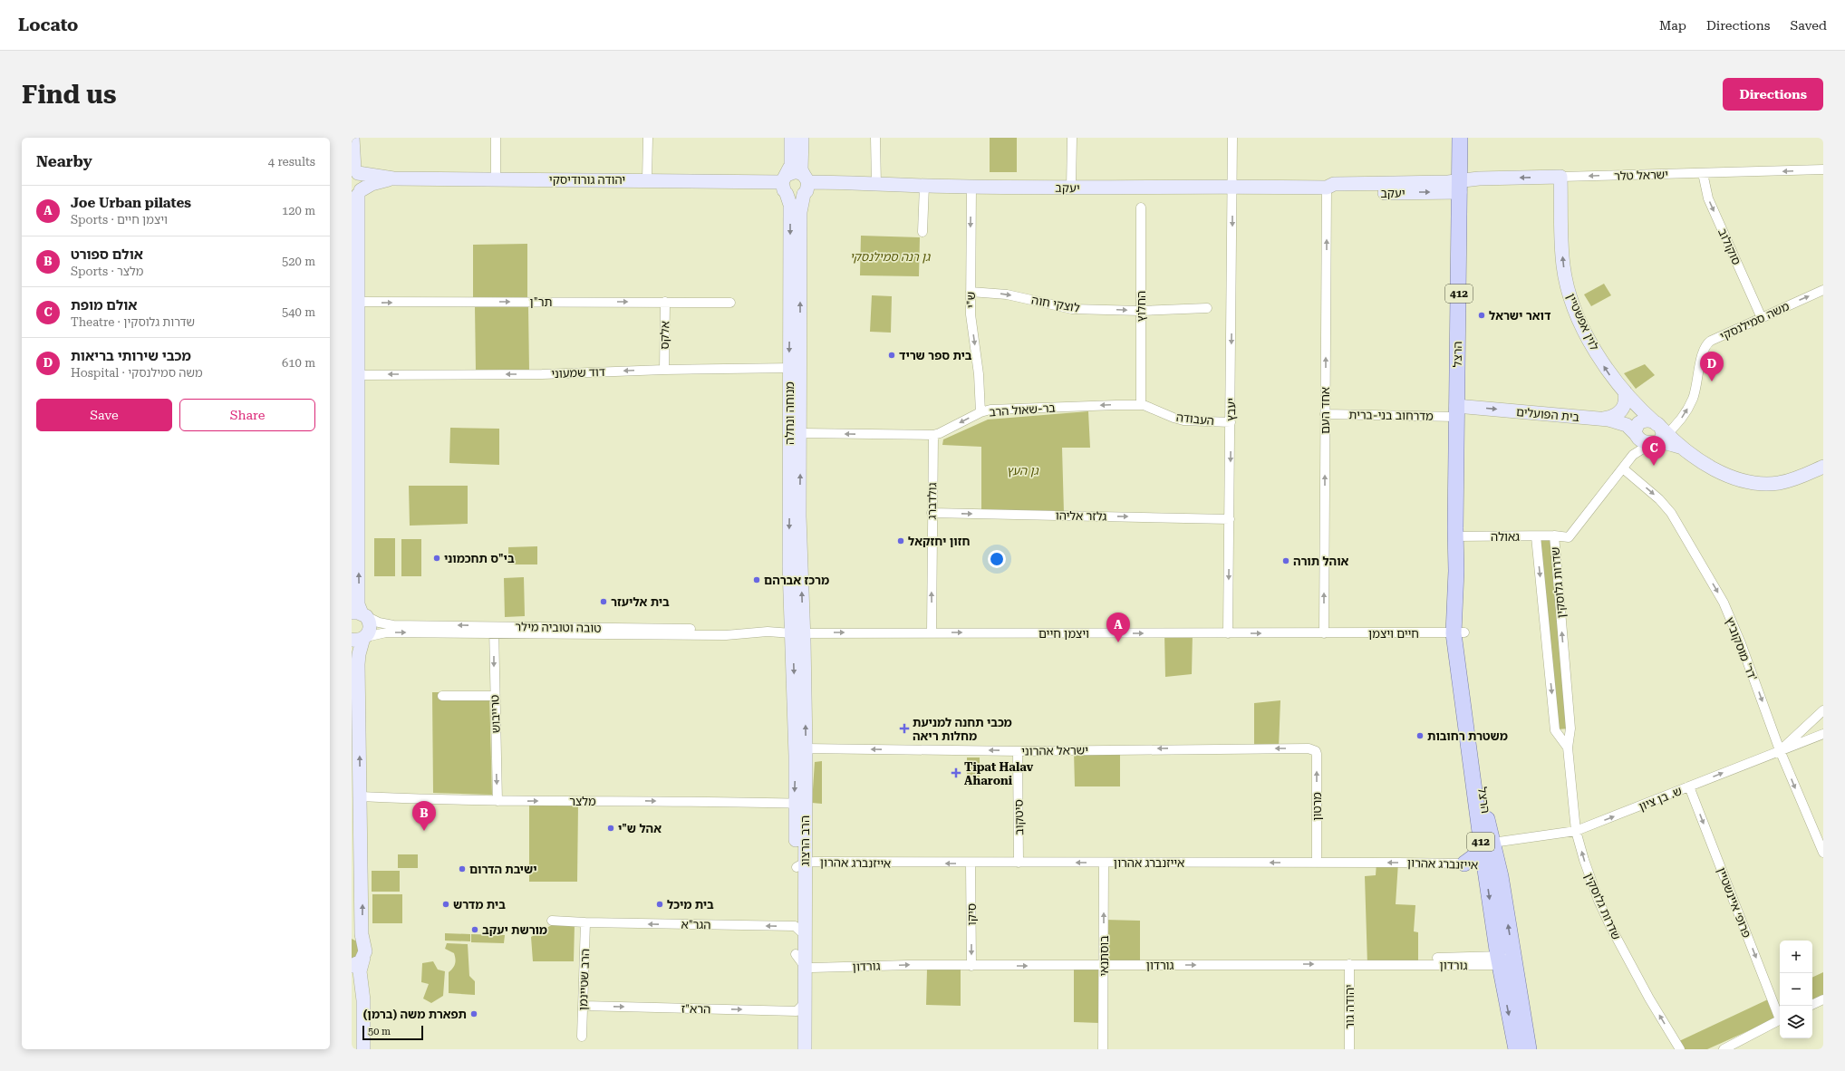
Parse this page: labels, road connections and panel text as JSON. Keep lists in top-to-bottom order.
{
  "streets": {
    "main road": ["412", "הרצל"],
    "street": [
      "ישראל טלר",
      "יהודה גורודיסקי",
      "יעקב",
      "סוקולוב",
      "ש\"י",
      "תר\"ן",
      "לוצקי חוה",
      "החלוץ",
      "משה סמילנסקי",
      "לוין אפשטיין",
      "אלקס",
      "דוד שמעוני",
      "בר-שאול הרב",
      "יעבץ",
      "אחד העם",
      "מנוחה ונחלה",
      "בית הפועלים",
      "מדרחוב בני-ברית",
      "העבודה",
      "גולדברג",
      "גלזר אליהו",
      "גאולה",
      "שדרות גלוסקין",
      "טובה וטוביה מילר",
      "ויצמן חיים",
      "חיים ויצמן",
      "דר' מוסקוביץ'",
      "טרייבוש",
      "ישראל אהרוני",
      "ש. בן ציון",
      "מלצר",
      "מרטון",
      "סיטקוב",
      "הרב הרצוג",
      "אייזנברג אהרון",
      "פרופ׳ איינשטיין",
      "סיקו",
      "הגר\"א",
      "בוסתנאי",
      "גורדון",
      "הרב שטיינמן",
      "יהודה גור",
      "הרא\"ז"
    ]
  },
  "crossings": [
    ["ישראל טלר", "יעקב"],
    ["ישראל טלר", "סוקולוב"],
    ["ישראל טלר", "לוין אפשטיין"],
    ["ישראל טלר", "הרצל"],
    ["יהודה גורודיסקי", "מנוחה ונחלה"],
    ["יעקב", "ש\"י"],
    ["יעקב", "הרצל"],
    ["יעקב", "יעבץ"],
    ["יעקב", "אחד העם"],
    ["יעקב", "מנוחה ונחלה"],
    ["סוקולוב", "משה סמילנסקי"],
    ["ש\"י", "לוצקי חוה"],
    ["ש\"י", "בר-שאול הרב"],
    ["תר\"ן", "אלקס"],
    ["לוצקי חוה", "החלוץ"],
    ["החלוץ", "בר-שאול הרב"],
    ["החלוץ", "העבודה"],
    ["משה סמילנסקי", "לוין אפשטיין"],
    ["משה סמילנסקי", "בית הפועלים"],
    ["משה סמילנסקי", "שדרות גלוסקין"],
    ["לוין אפשטיין", "בית הפועלים"],
    ["לוין אפשטיין", "שדרות גלוסקין"],
    ["אלקס", "דוד שמעוני"],
    ["הרצל", "בית הפועלים"],
    ["הרצל", "מדרחוב בני-ברית"],
    ["הרצל", "גאולה"],
    ["הרצל", "חיים ויצמן"],
    ["הרצל", "ש. בן ציון"],
    ["הרצל", "אייזנברג אהרון"],
    ["הרצל", "גורדון"],
    ["דוד שמעוני", "מנוחה ונחלה"],
    ["בר-שאול הרב", "מנוחה ונחלה"],
    ["בר-שאול הרב", "העבודה"],
    ["בר-שאול הרב", "גולדברג"],
    ["יעבץ", "העבודה"],
    ["יעבץ", "גלזר אליהו"],
    ["יעבץ", "ויצמן חיים"],
    ["אחד העם", "מדרחוב בני-ברית"],
    ["אחד העם", "ויצמן חיים"],
    ["אחד העם", "חיים ויצמן"],
    ["מנוחה ונחלה", "טובה וטוביה מילר"],
    ["מנוחה ונחלה", "ויצמן חיים"],
    ["מנוחה ונחלה", "הרב הרצוג"],
    ["בית הפועלים", "מדרחוב בני-ברית"],
    ["בית הפועלים", "שדרות גלוסקין"],
    ["גולדברג", "גלזר אליהו"],
    ["גולדברג", "ויצמן חיים"],
    ["גאולה", "שדרות גלוסקין"],
    ["שדרות גלוסקין", "דר' מוסקוביץ'"],
    ["שדרות גלוסקין", "ש. בן ציון"],
    ["טובה וטוביה מילר", "ויצמן חיים"],
    ["טובה וטוביה מילר", "טרייבוש"],
    ["טובה וטוביה מילר", "הרב הרצוג"],
    ["ויצמן חיים", "חיים ויצמן"],
    ["ויצמן חיים", "הרב הרצוג"],
    ["דר' מוסקוביץ'", "ש. בן ציון"],
    ["טרייבוש", "מלצר"],
    ["ישראל אהרוני", "מרטון"],
    ["ישראל אהרוני", "סיטקוב"],
    ["ישראל אהרוני", "הרב הרצוג"],
    ["ש. בן ציון", "פרופ׳ איינשטיין"],
    ["מלצר", "הרב הרצוג"],
    ["מרטון", "אייזנברג אהרון"],
    ["סיטקוב", "אייזנברג אהרון"],
    ["הרב הרצוג", "אייזנברג אהרון"],
    ["הרב הרצוג", "הגר\"א"],
    ["הרב הרצוג", "גורדון"],
    ["הרב הרצוג", "הרא\"ז"],
    ["אייזנברג אהרון", "סיקו"],
    ["אייזנברג אהרון", "בוסתנאי"],
    ["סיקו", "גורדון"],
    ["הגר\"א", "הרב שטיינמן"],
    ["בוסתנאי", "גורדון"],
    ["גורדון", "יהודה גור"],
    ["הרב שטיינמן", "הרא\"ז"]
  ],
  "one_way": [
    "ישראל טלר",
    "סוקולוב",
    "ש\"י",
    "תר\"ן",
    "לוצקי חוה",
    "משה סמילנסקי",
    "לוין אפשטיין",
    "דוד שמעוני",
    "בר-שאול הרב",
    "יעבץ",
    "אחד העם",
    "בית הפועלים",
    "גולדברג",
    "גלזר אליהו",
    "ויצמן חיים",
    "דר' מוסקוביץ'",
    "טרייבוש",
    "ישראל אהרוני",
    "ש. בן ציון",
    "מלצר",
    "מרטון",
    "אייזנברג אהרון",
    "פרופ׳ איינשטיין",
    "סיקו",
    "הגר\"א",
    "בוסתנאי",
    "גורדון",
    "הרא\"ז"
  ],
  "parks": ["גן רנה סמילנסקי", "גן העץ"],
  "places": {
    "other": [
      "דואר ישראל",
      "בית ספר שריד",
      "חזון יחזקאל",
      "בי\"ס תחכמוני",
      "אוהל תורה",
      "מרכז אברהם",
      "בית אליעזר",
      "משטרת רחובות",
      "אהל ש\"י",
      "ישיבת הדרום",
      "בית מדרש",
      "בית מיכל",
      "מורשת יעקב",
      "תפארת משה (ברמן)"
    ],
    "health": ["מכבי תחנה למניעת מחלות ריאה", "Tipat Halav Aharoni"]
  },
  "scale_bar": "50 m",
  "page": {
    "header": "Locato",
    "nav": ["Map", "Directions", "Saved"],
    "buttons": [
      "Directions",
      ["Save", "Share"]
    ],
    "title": "Find us",
    "heading": ["Nearby", "4 results"],
    "list": [
      {
        "mark": "A",
        "name": "Joe Urban pilates",
        "note": "Sports · ויצמן חיים",
        "value": "120 m"
      },
      {
        "mark": "B",
        "name": "אולם ספורט",
        "note": "Sports · מלצר",
        "value": "520 m"
      },
      {
        "mark": "C",
        "name": "אולם מופת",
        "note": "Theatre · שדרות גלוסקין",
        "value": "540 m"
      },
      {
        "mark": "D",
        "name": "מכבי שירותי בריאות",
        "note": "Hospital · משה סמילנסקי",
        "value": "610 m"
      }
    ],
    "pins": [
      "D",
      "C",
      "A",
      "B"
    ],
    "map_buttons": ["+", "−"],
    "scale": "50 m"
  }
}
